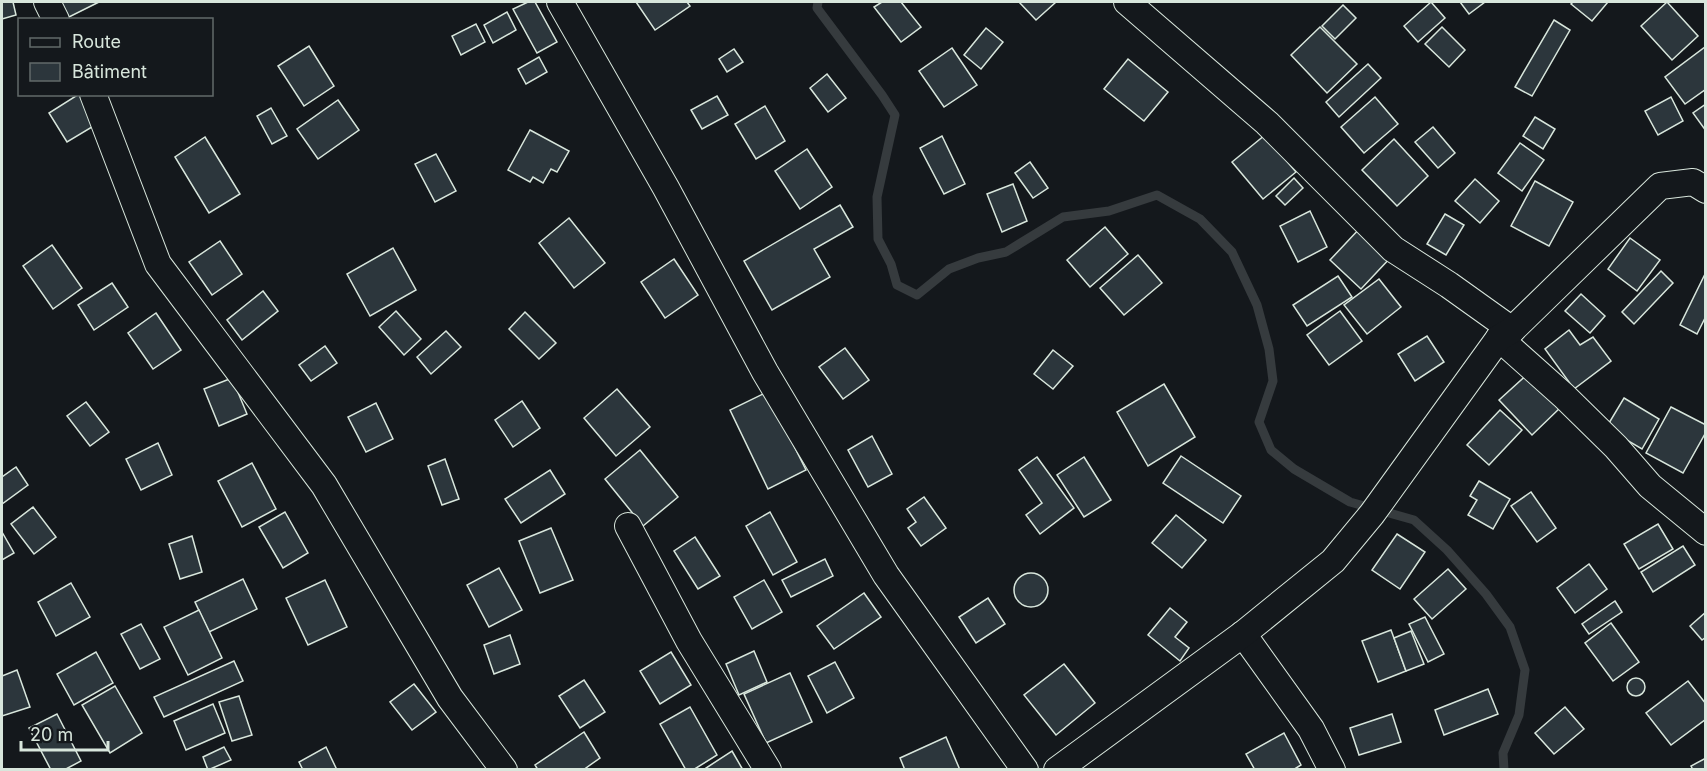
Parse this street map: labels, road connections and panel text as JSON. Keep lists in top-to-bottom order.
{
  "legend": ["Route", "Bâtiment"],
  "scale_bar": "20 m"
}
